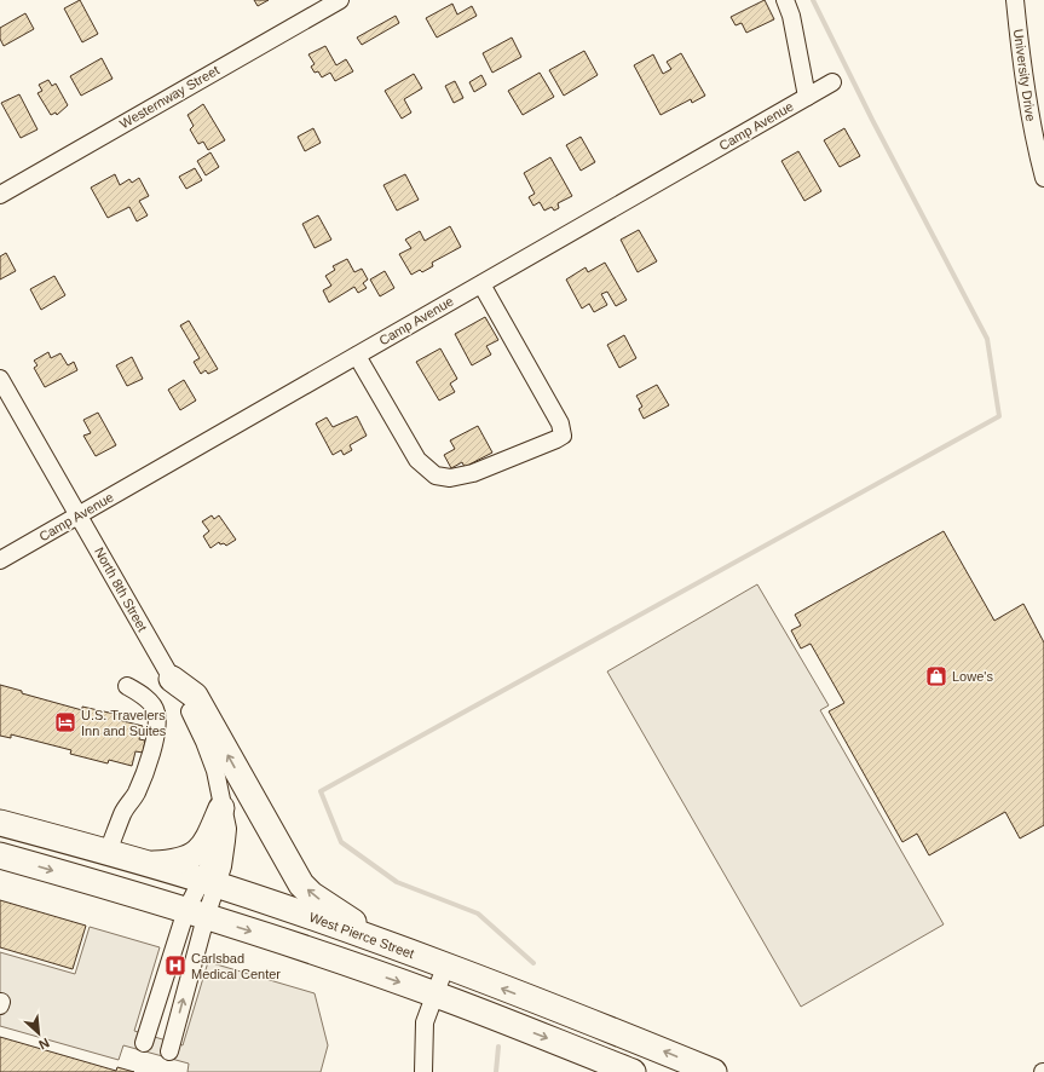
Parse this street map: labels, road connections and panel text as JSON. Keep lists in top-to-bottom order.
{
  "streets": {
    "highway": ["West Pierce Street"],
    "street": [
      "University Drive",
      "Westernway Street",
      "Camp Avenue",
      "North 8th Street"
    ]
  },
  "crossings": [
    ["Camp Avenue", "North 8th Street"],
    ["North 8th Street", "West Pierce Street"]
  ],
  "places": {
    "shop": ["Lowe's"],
    "hotel": ["U.S. Travelers Inn and Suites"],
    "hospital": ["Carlsbad Medical Center"]
  },
  "north": "bottom right"
}
